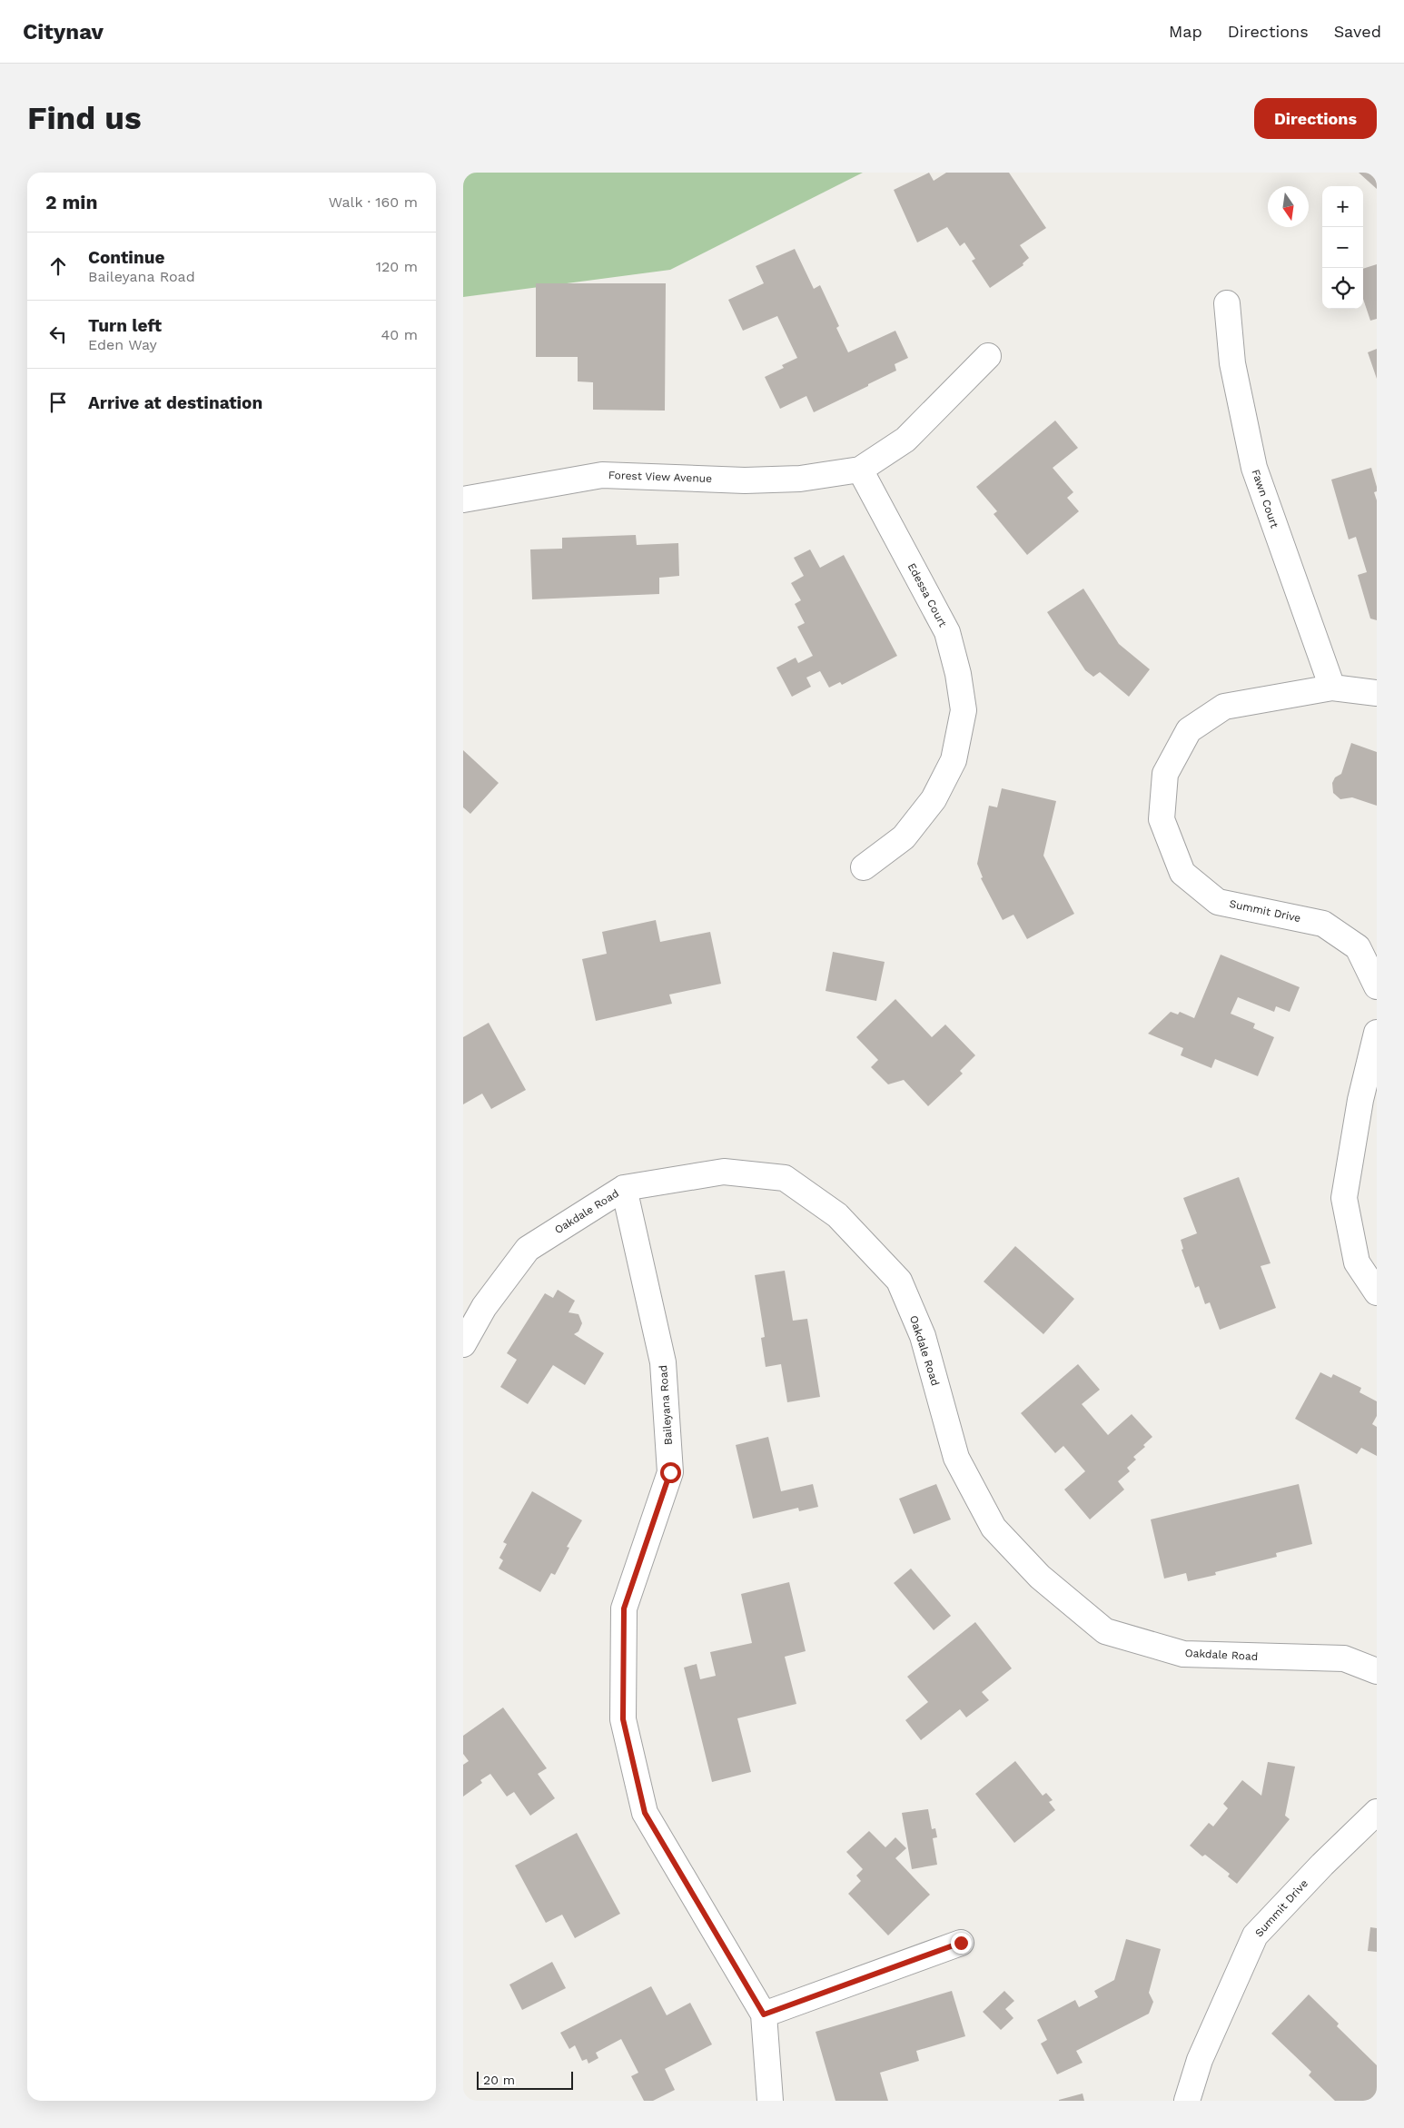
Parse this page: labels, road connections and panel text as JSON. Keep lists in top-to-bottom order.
{
  "streets": {
    "street": [
      "Forest View Avenue",
      "Fawn Court",
      "Edessa Court",
      "Summit Drive",
      "Oakdale Road",
      "Baileyana Road"
    ]
  },
  "crossings": [
    ["Forest View Avenue", "Edessa Court"],
    ["Fawn Court", "Summit Drive"],
    ["Oakdale Road", "Baileyana Road"]
  ],
  "scale_bar": "20 m",
  "north": "bottom",
  "page": {
    "header": "Citynav",
    "nav": ["Map", "Directions", "Saved"],
    "buttons": "Directions",
    "title": "Find us",
    "heading": ["2 min", "Walk · 160 m"],
    "map_buttons": ["+", "−"],
    "list": [
      ["Continue", "Baileyana Road", "120 m"],
      ["Turn left", "Eden Way", "40 m"],
      "Arrive at destination"
    ],
    "scale": "20 m"
  }
}
